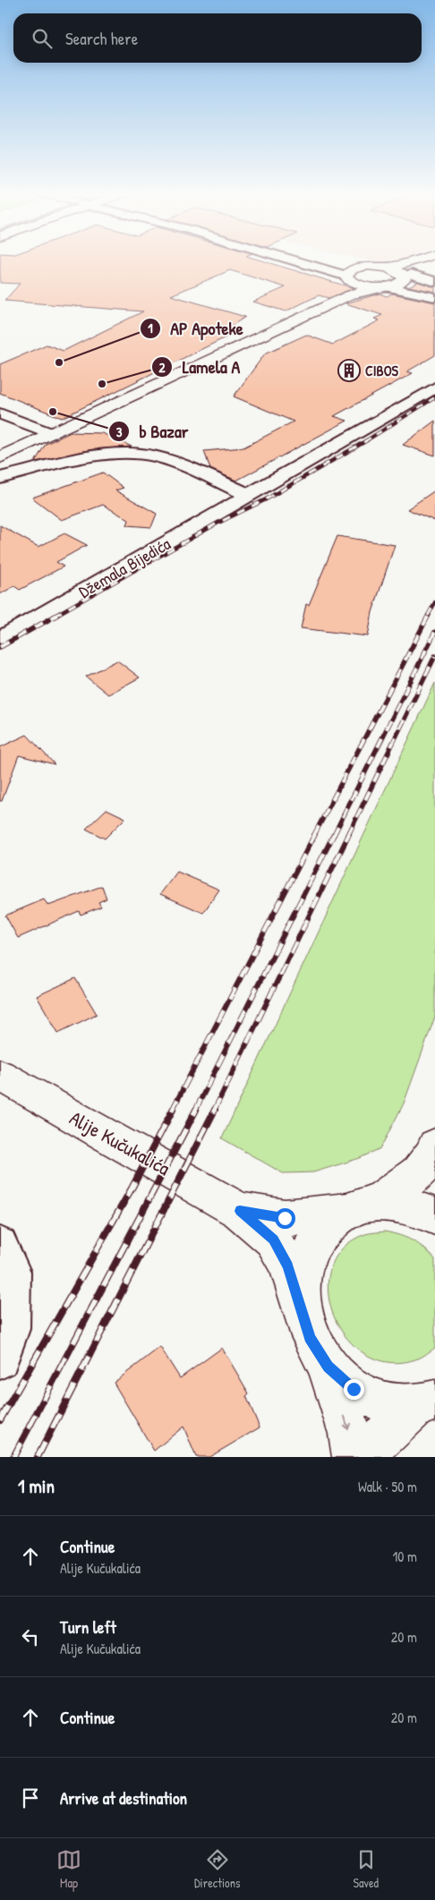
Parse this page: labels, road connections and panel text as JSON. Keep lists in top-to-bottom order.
{
  "streets": {
    "street": ["Džemala Bijedića", "Alije Kučukalića"]
  },
  "places": {
    "other": ["AP Apoteke", "Lamela A", "b Bazar"],
    "building": ["CIBOS"]
  },
  "page": {
    "search": "Search here",
    "heading": ["1 min", "Walk · 50 m"],
    "list": [
      ["Continue", "Alije Kučukalića", "10 m"],
      ["Turn left", "Alije Kučukalića", "20 m"],
      ["Continue", "20 m"],
      "Arrive at destination"
    ],
    "nav": ["Map", "Directions", "Saved"]
  }
}
